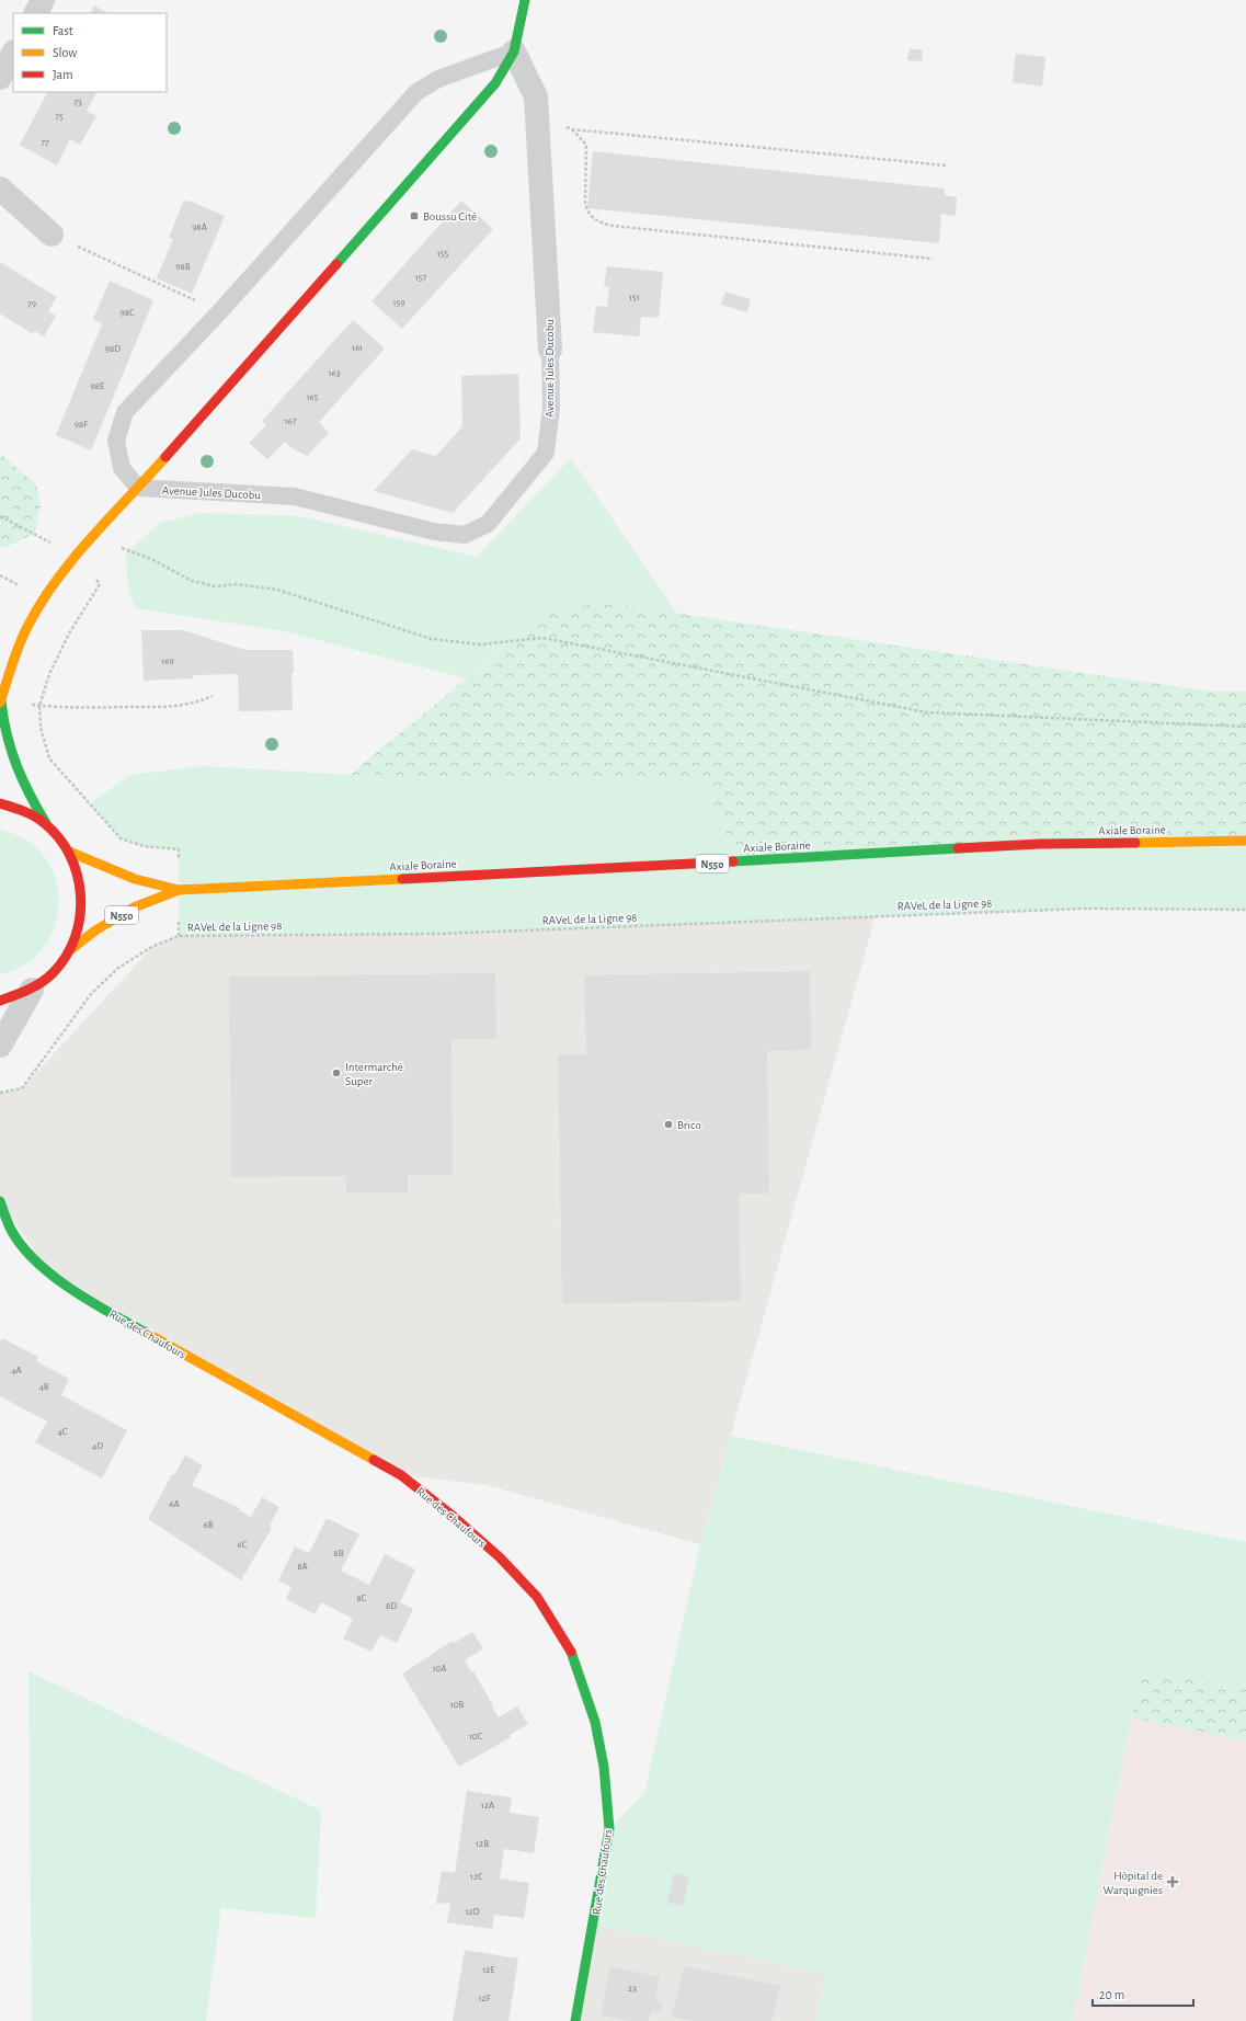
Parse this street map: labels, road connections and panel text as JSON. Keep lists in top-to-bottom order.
{
  "streets": {
    "street": [
      "Avenue Jules Ducobu",
      "Axiale Boraine",
      "N550",
      "Rue des Chaufours"
    ],
    "path": ["RAVeL de la Ligne 98"]
  },
  "places": {
    "transit": ["Boussu Cité"],
    "other": ["Intermarché Super", "Brico"],
    "health": ["Hôpital de Warquignies"]
  },
  "house_numbers": [
    "73",
    "75",
    "77",
    "98A",
    "155",
    "98B",
    "157",
    "151",
    "159",
    "79",
    "98C",
    "161",
    "98D",
    "163",
    "98E",
    "165",
    "167",
    "98F",
    "169",
    "4A",
    "4B",
    "4C",
    "4D",
    "6A",
    "6B",
    "6C",
    "8B",
    "8A",
    "8C",
    "8D",
    "10A",
    "10B",
    "10C",
    "12A",
    "12B",
    "12C",
    "12D",
    "12E",
    "23",
    "12F"
  ],
  "legend": ["Fast", "Slow", "Jam"],
  "scale_bar": "20 m"
}
